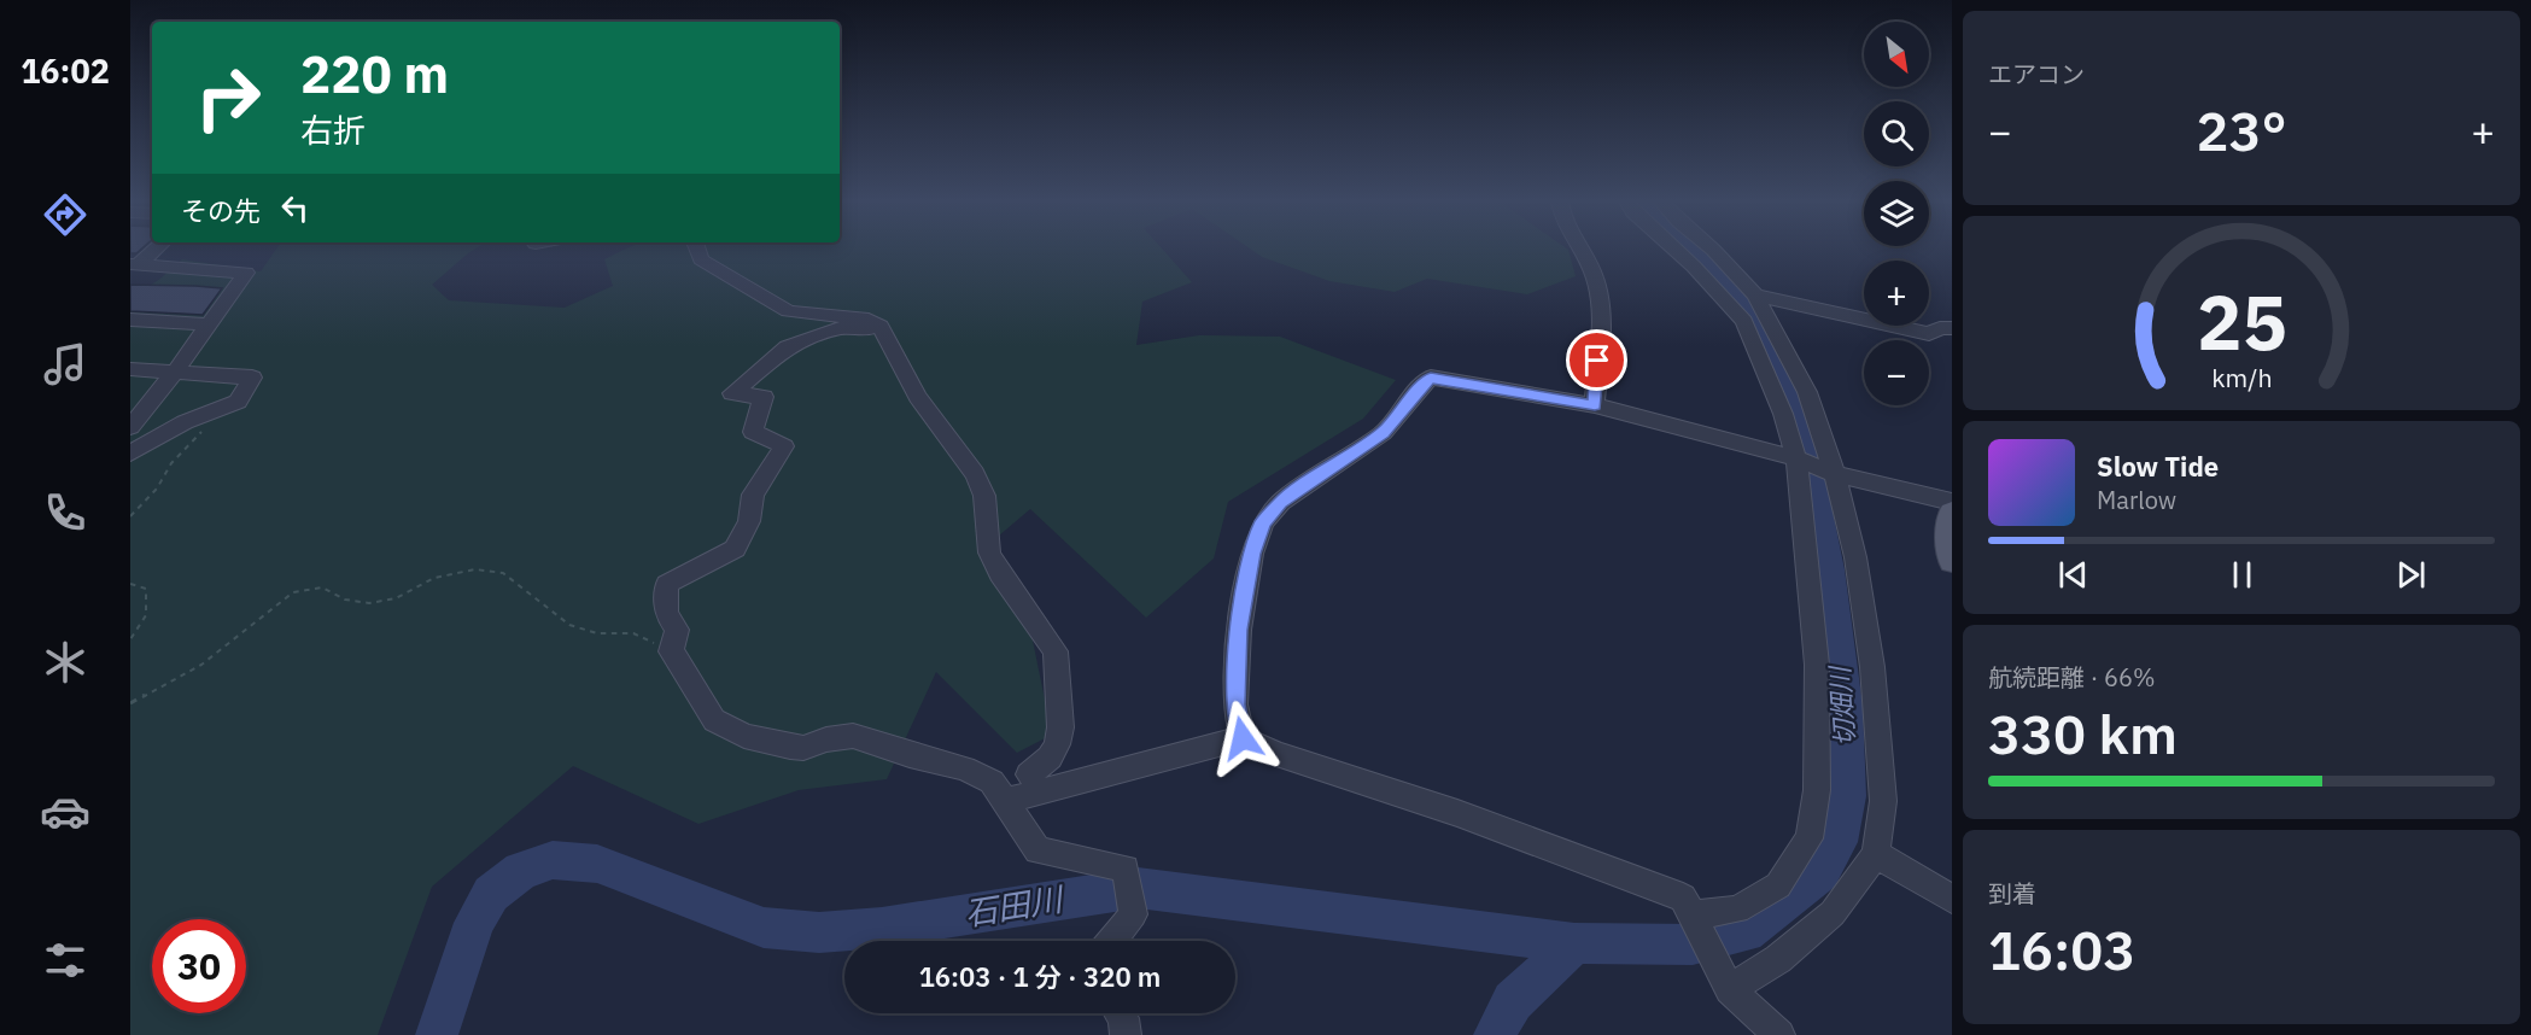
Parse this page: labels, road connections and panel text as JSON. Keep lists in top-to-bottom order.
{
  "water": ["切畑川", "石田川"],
  "north": "bottom right",
  "page": {
    "tabs": "16:02",
    "tile": [
      "エアコン",
      ["航続距離 · 66%", "330 km"],
      ["到着", "16:03"]
    ],
    "map_buttons": ["+", "−"],
    "turn": ["220 m", "右折"],
    "heat": ["−", "23°", "+"],
    "then": "その先",
    "song": ["Slow Tide", "Marlow"],
    "limit": "30",
    "trip": "16:03 · 1 分 · 320 m",
    "gauge": ["25", "km/h"]
  }
}
